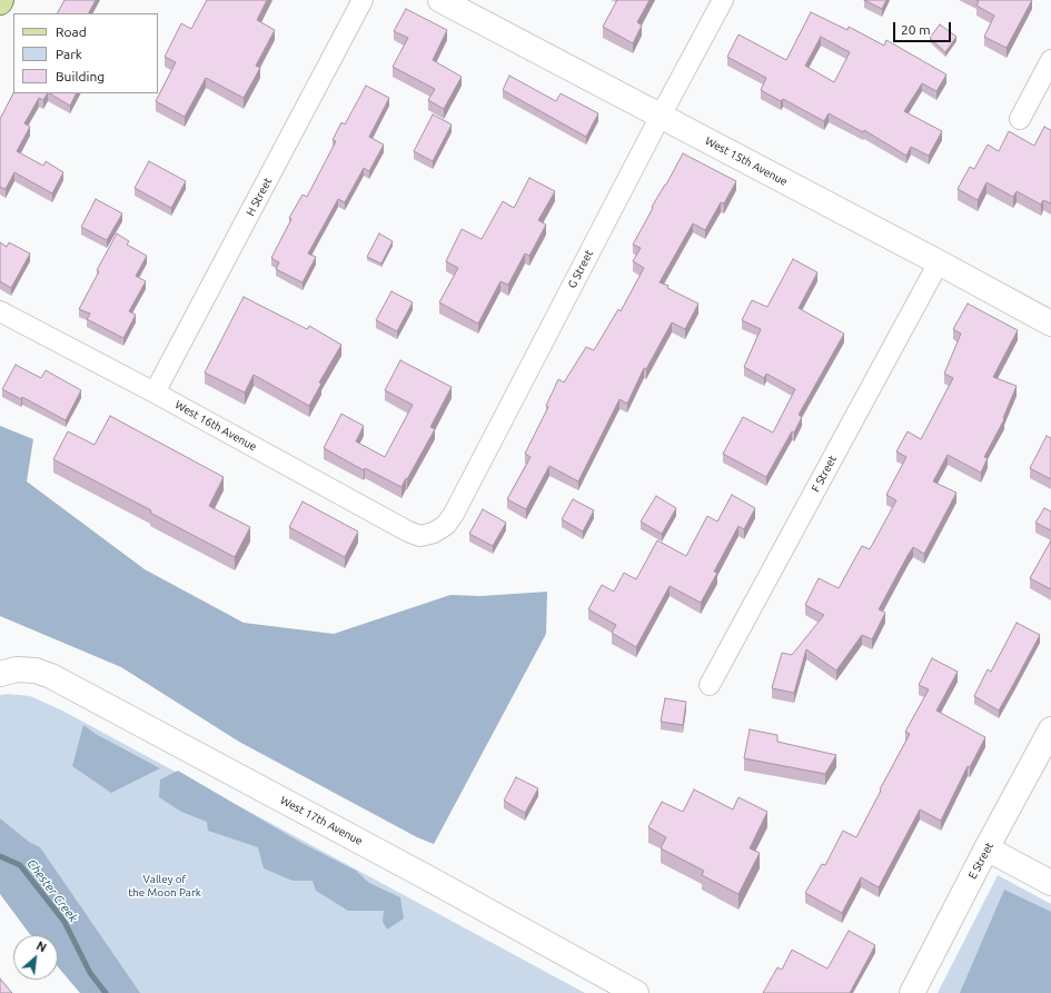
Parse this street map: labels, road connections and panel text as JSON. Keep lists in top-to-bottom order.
{
  "streets": {
    "main road": ["West 15th Avenue", "West 17th Avenue", "E Street"],
    "street": [
      "H Street",
      "G Street",
      "West 16th Avenue",
      "F Street"
    ]
  },
  "crossings": [
    ["West 15th Avenue", "G Street"],
    ["West 15th Avenue", "F Street"],
    ["H Street", "West 16th Avenue"],
    ["G Street", "West 16th Avenue"]
  ],
  "water": ["Chester Creek"],
  "parks": ["Valley of the Moon Park"],
  "legend": ["Road", "Park", "Building"],
  "scale_bar": "20 m",
  "north": "top right"
}
